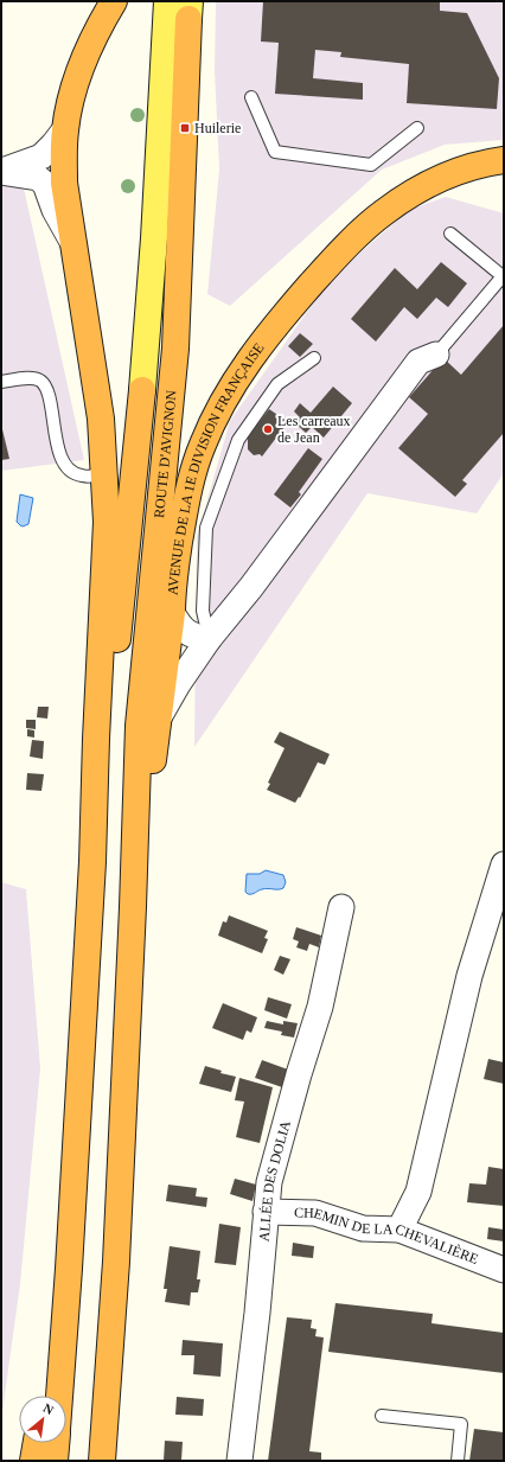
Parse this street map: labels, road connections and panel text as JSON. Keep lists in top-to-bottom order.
{
  "streets": {
    "highway": ["ROUTE D'AVIGNON", "AVENUE DE LA 1E DIVISION FRANÇAISE"],
    "street": ["ALLÉE DES DOLIA", "CHEMIN DE LA CHEVALIÈRE"]
  },
  "crossings": [
    ["ROUTE D'AVIGNON", "AVENUE DE LA 1E DIVISION FRANÇAISE"],
    ["ALLÉE DES DOLIA", "CHEMIN DE LA CHEVALIÈRE"]
  ],
  "places": {
    "transit": ["Huilerie"],
    "other": ["Les carreaux de Jean"]
  },
  "north": "top right"
}
